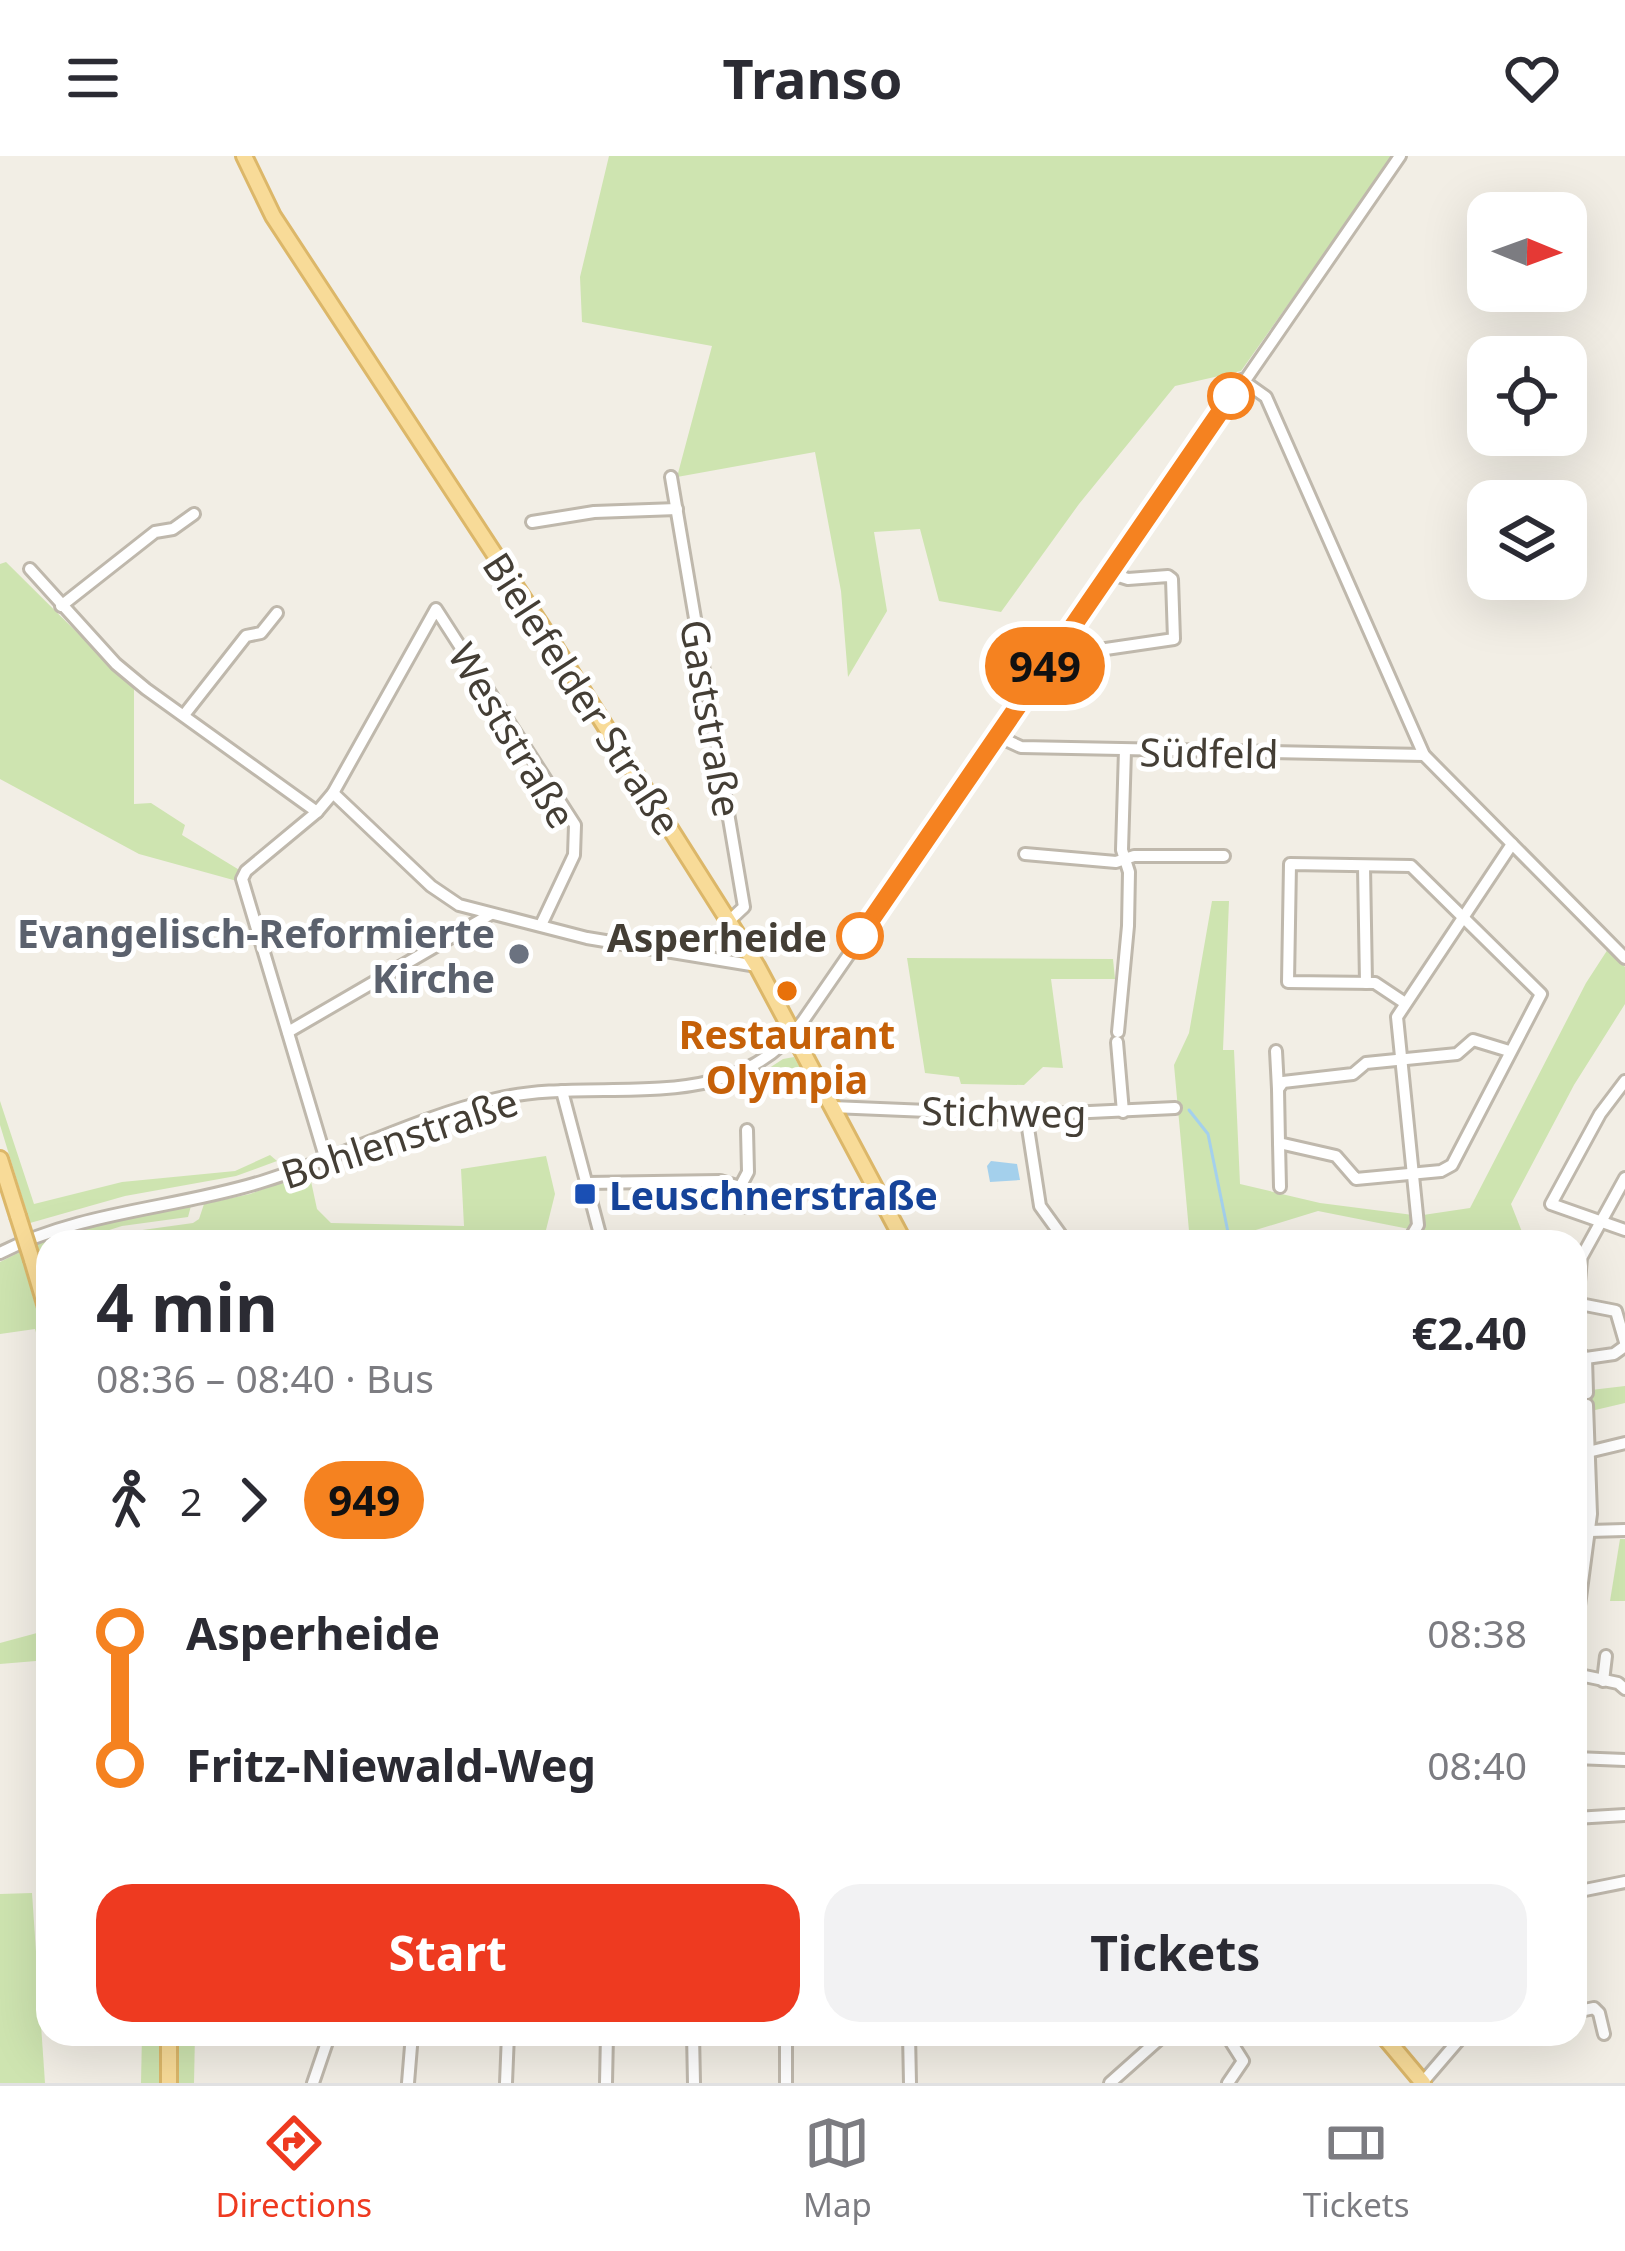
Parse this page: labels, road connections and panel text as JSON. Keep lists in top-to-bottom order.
{
  "streets": {
    "main road": ["Bielefelder Straße"],
    "street": [
      "Gaststraße",
      "Weststraße",
      "Südfeld",
      "Stichweg",
      "Bohlenstraße"
    ]
  },
  "crossings": [
    ["Bielefelder Straße", "Gaststraße"],
    ["Bielefelder Straße", "Stichweg"],
    ["Bielefelder Straße", "Bohlenstraße"]
  ],
  "places": {
    "other": ["Asperheide", "Evangelisch-Reformierte Kirche", "Restaurant Olympia"],
    "transit": ["Leuschnerstraße"]
  },
  "lines": ["bus line 949"],
  "north": "right",
  "page": {
    "header": "Transo",
    "on_map": "949",
    "heading": ["4 min", "08:36 – 08:40 · Bus", "€2.40"],
    "legs": ["2", "949"],
    "list": [
      {
        "name": "Asperheide",
        "value": "08:38"
      },
      {
        "name": "Fritz-Niewald-Weg",
        "value": "08:40"
      }
    ],
    "buttons": ["Start", "Tickets"],
    "tabs": ["Directions", "Map", "Tickets"]
  }
}
